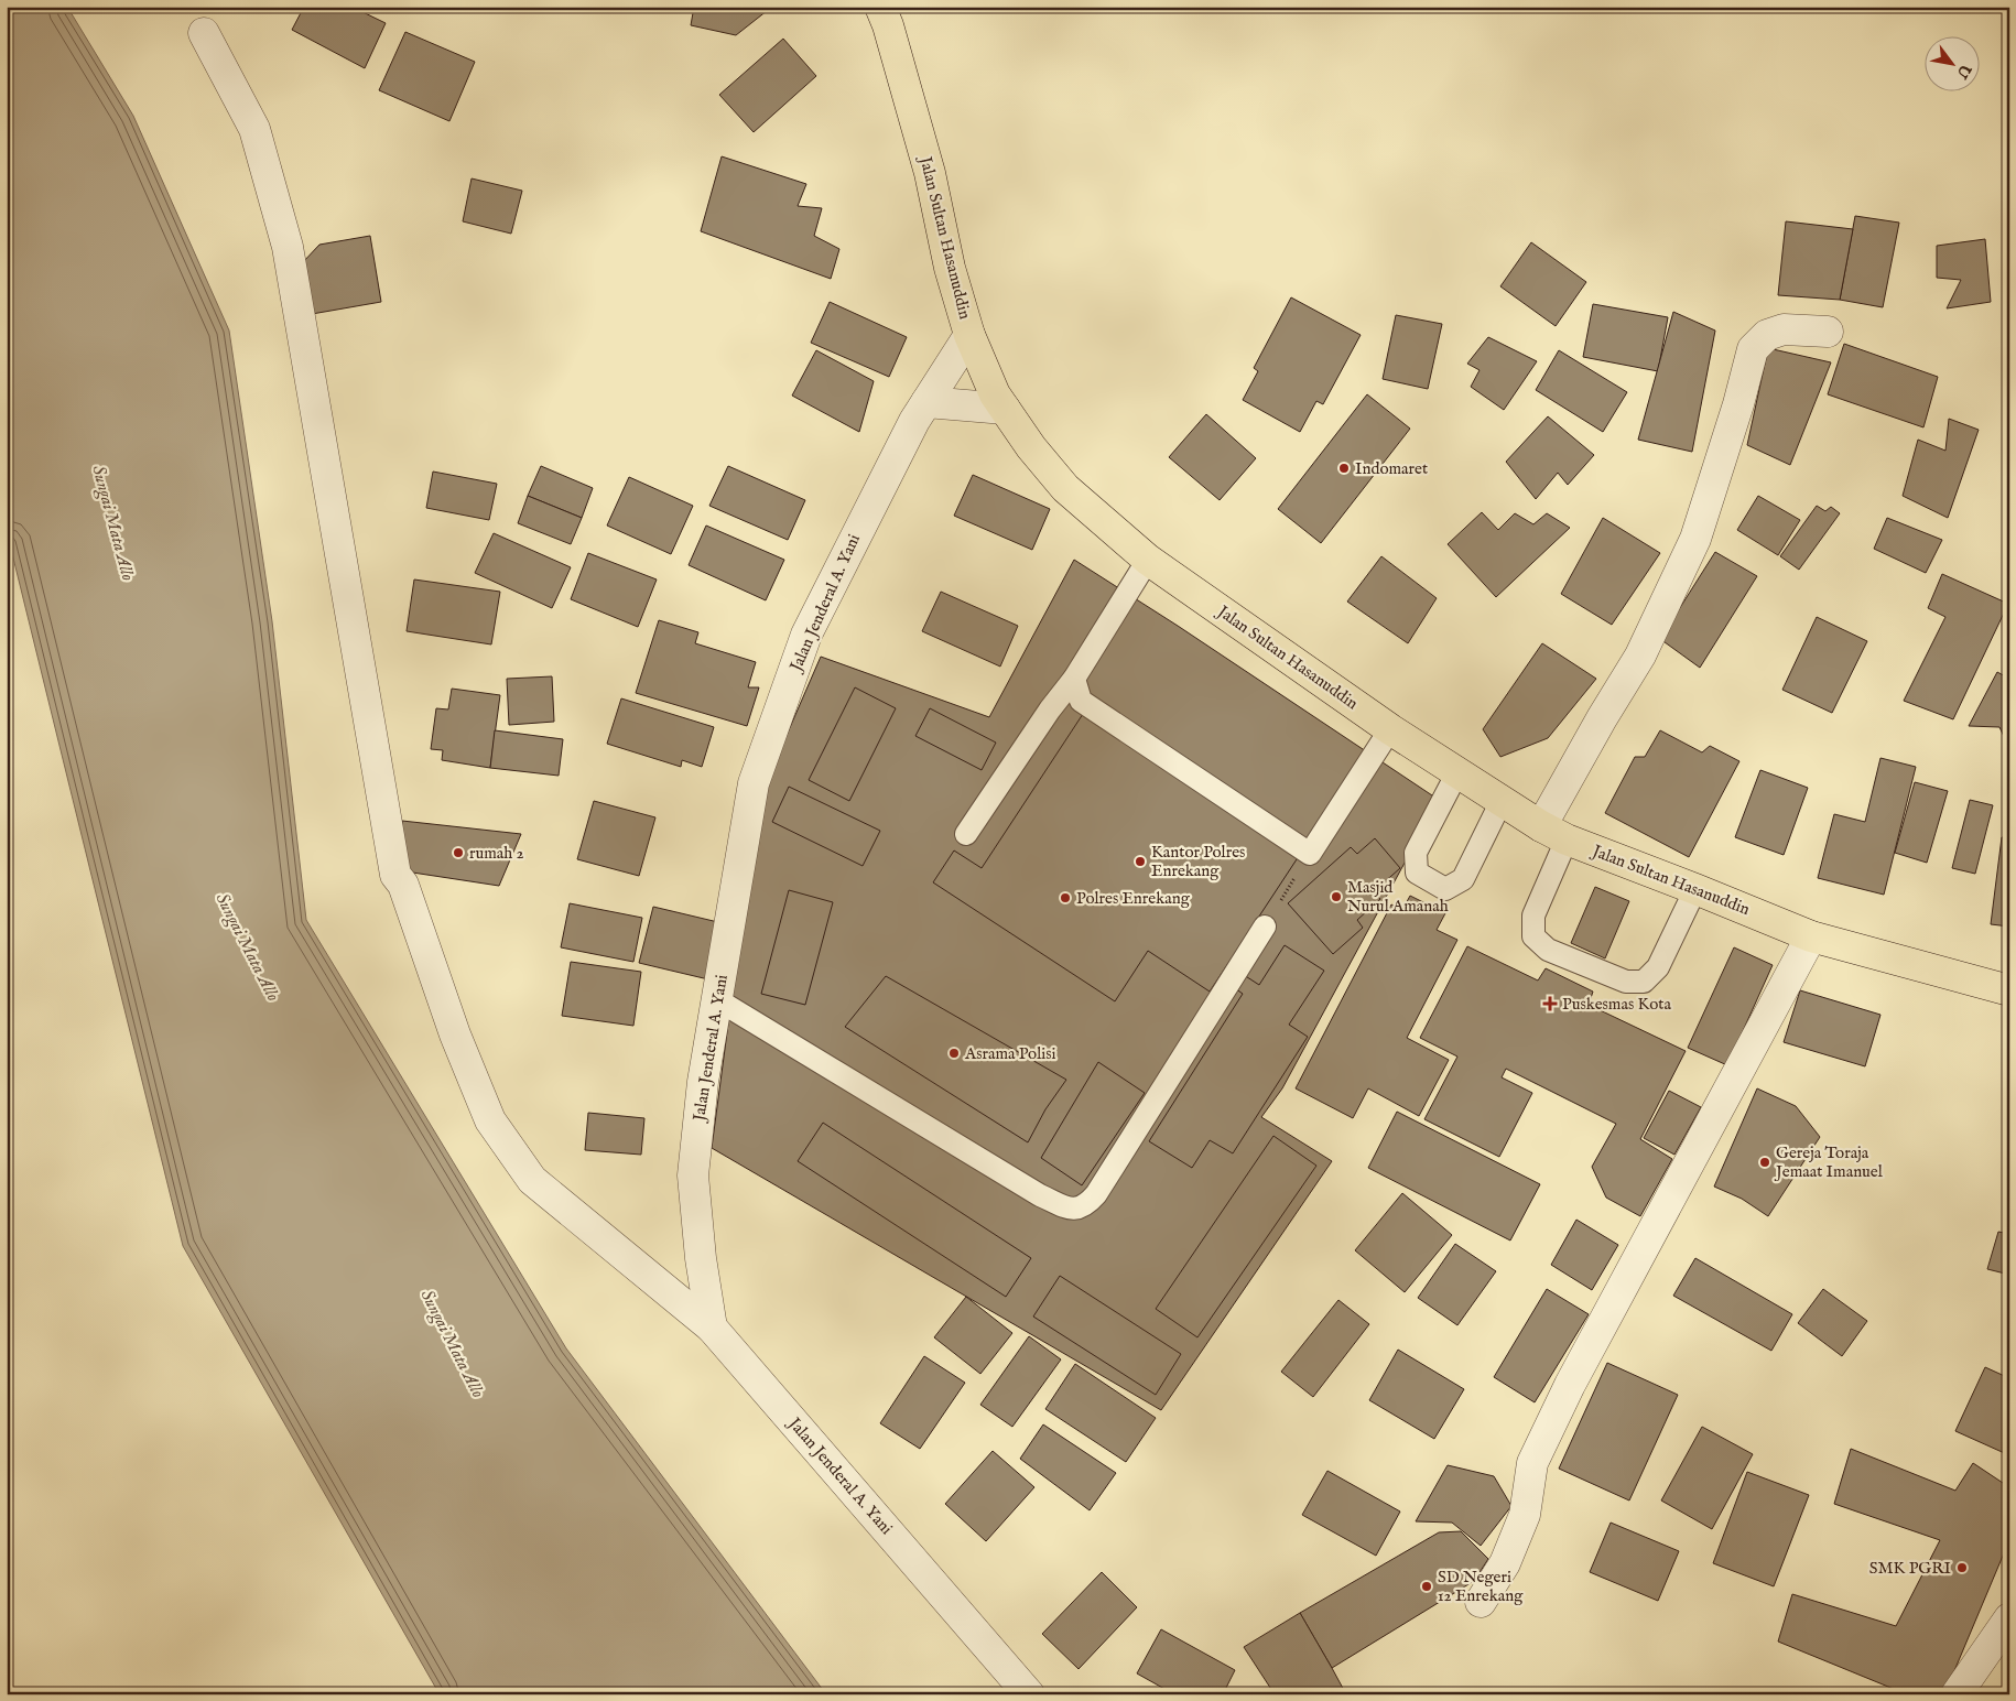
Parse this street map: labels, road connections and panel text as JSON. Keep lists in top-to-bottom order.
{
  "streets": {
    "highway": ["Jalan Sultan Hasanuddin"],
    "street": ["Jalan Jenderal A. Yani"]
  },
  "crossings": [
    ["Jalan Sultan Hasanuddin", "Jalan Jenderal A. Yani"]
  ],
  "water": ["Sungai Mata Allo"],
  "places": {
    "other": [
      "Indomaret",
      "rumah 2",
      "Kantor Polres Enrekang",
      "Masjid Nurul Amanah",
      "Polres Enrekang",
      "Asrama Polisi",
      "Gereja Toraja Jemaat Imanuel",
      "SMK PGRI",
      "SD Negeri 12 Enrekang"
    ],
    "health": ["Puskesmas Kota"]
  },
  "north": "bottom right"
}
